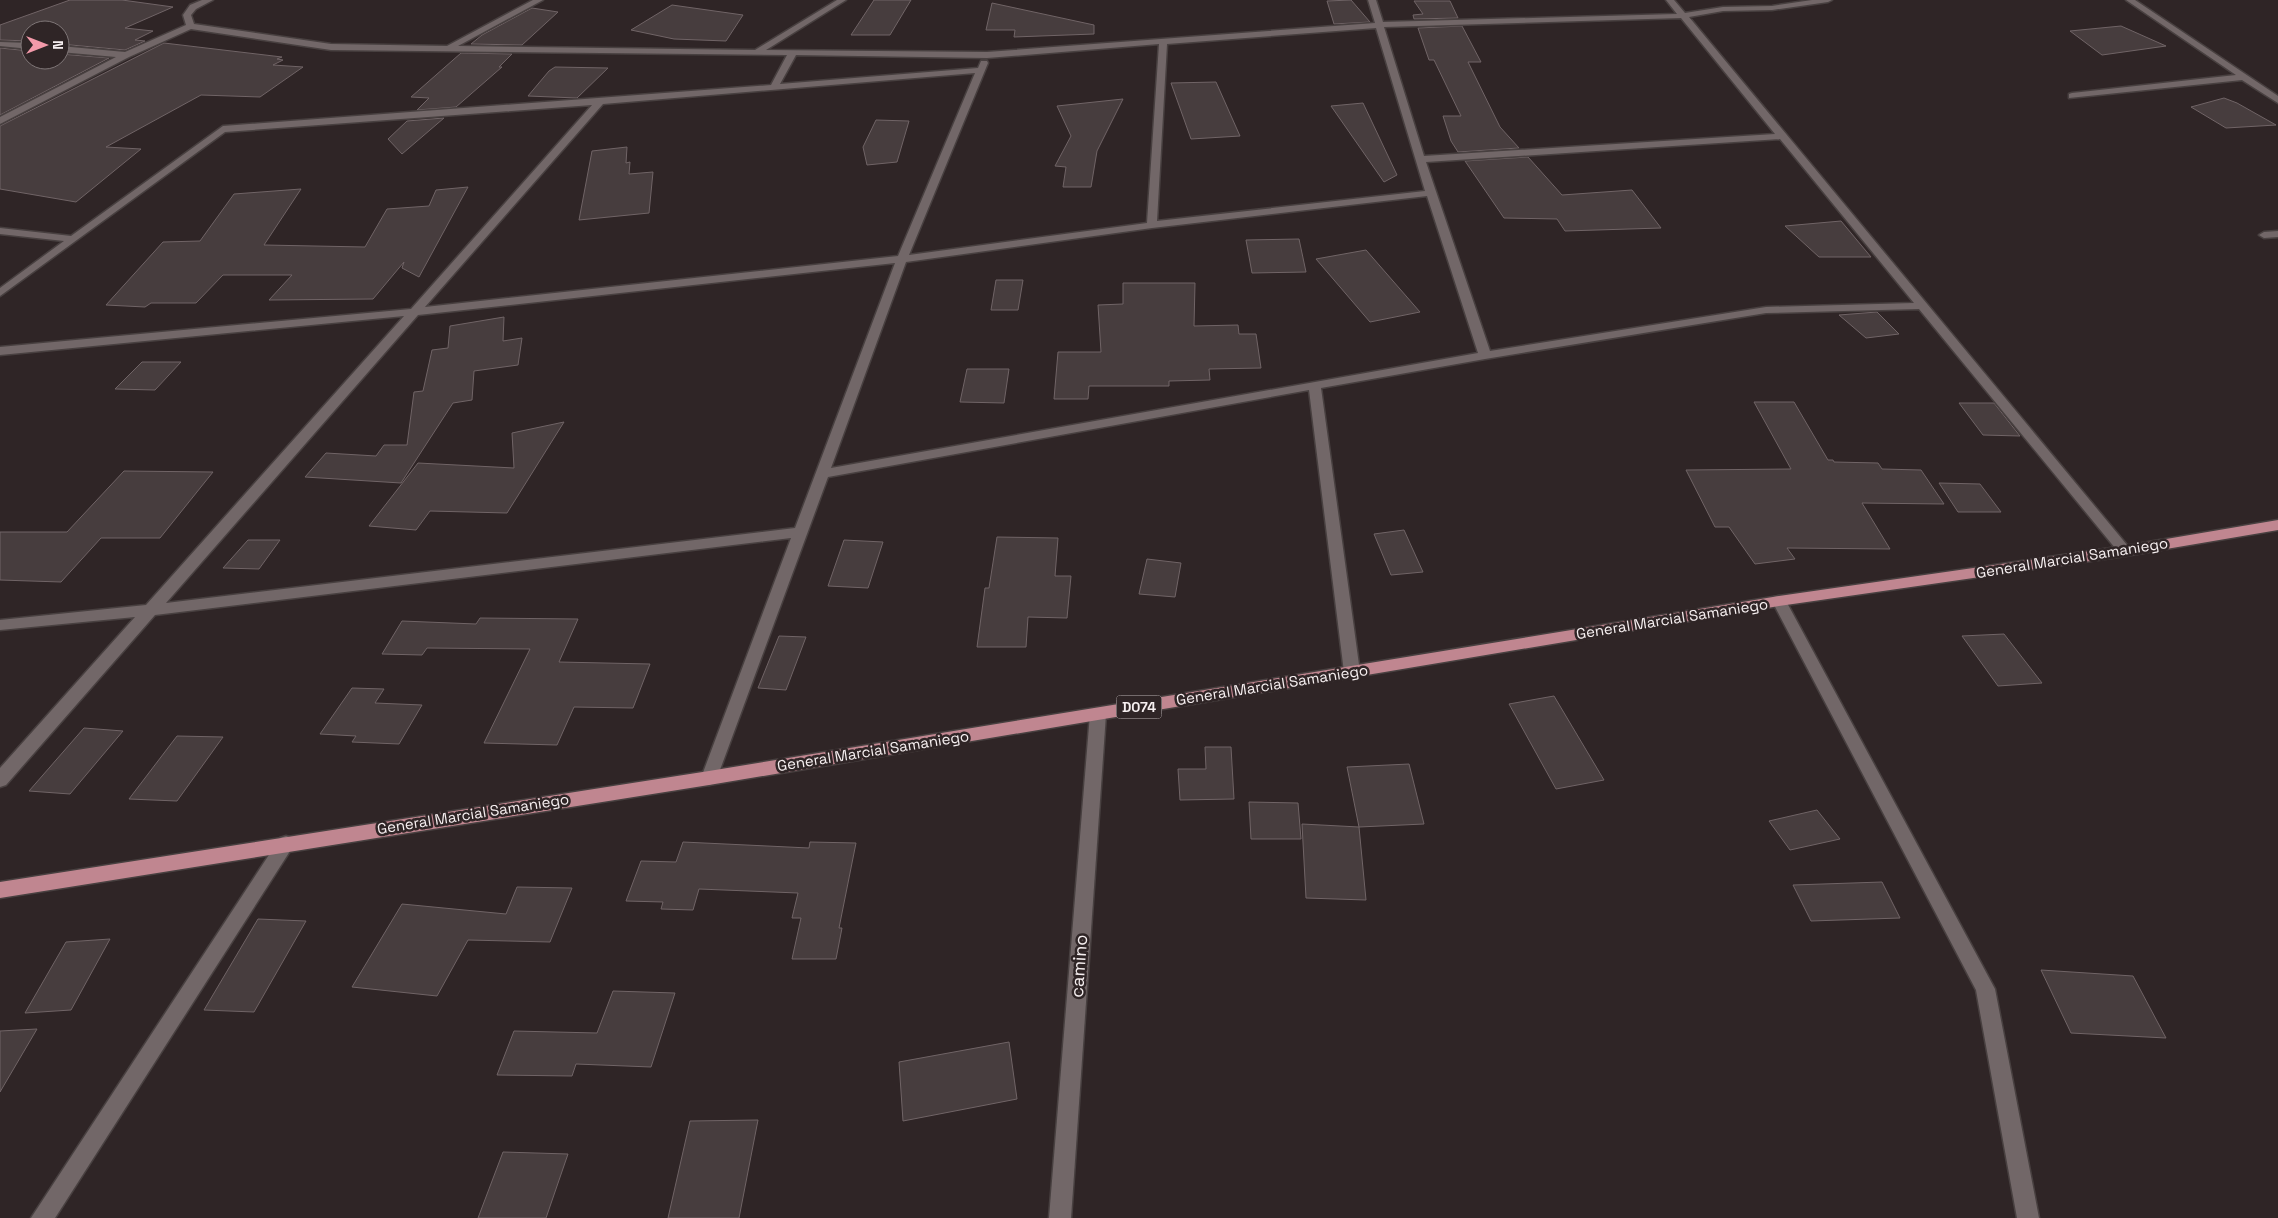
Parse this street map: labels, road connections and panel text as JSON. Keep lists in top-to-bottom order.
{
  "streets": {
    "main road": ["General Marcial Samaniego", "D074"],
    "street": ["camino"]
  },
  "crossings": [
    ["General Marcial Samaniego", "camino"]
  ],
  "north": "right"
}
